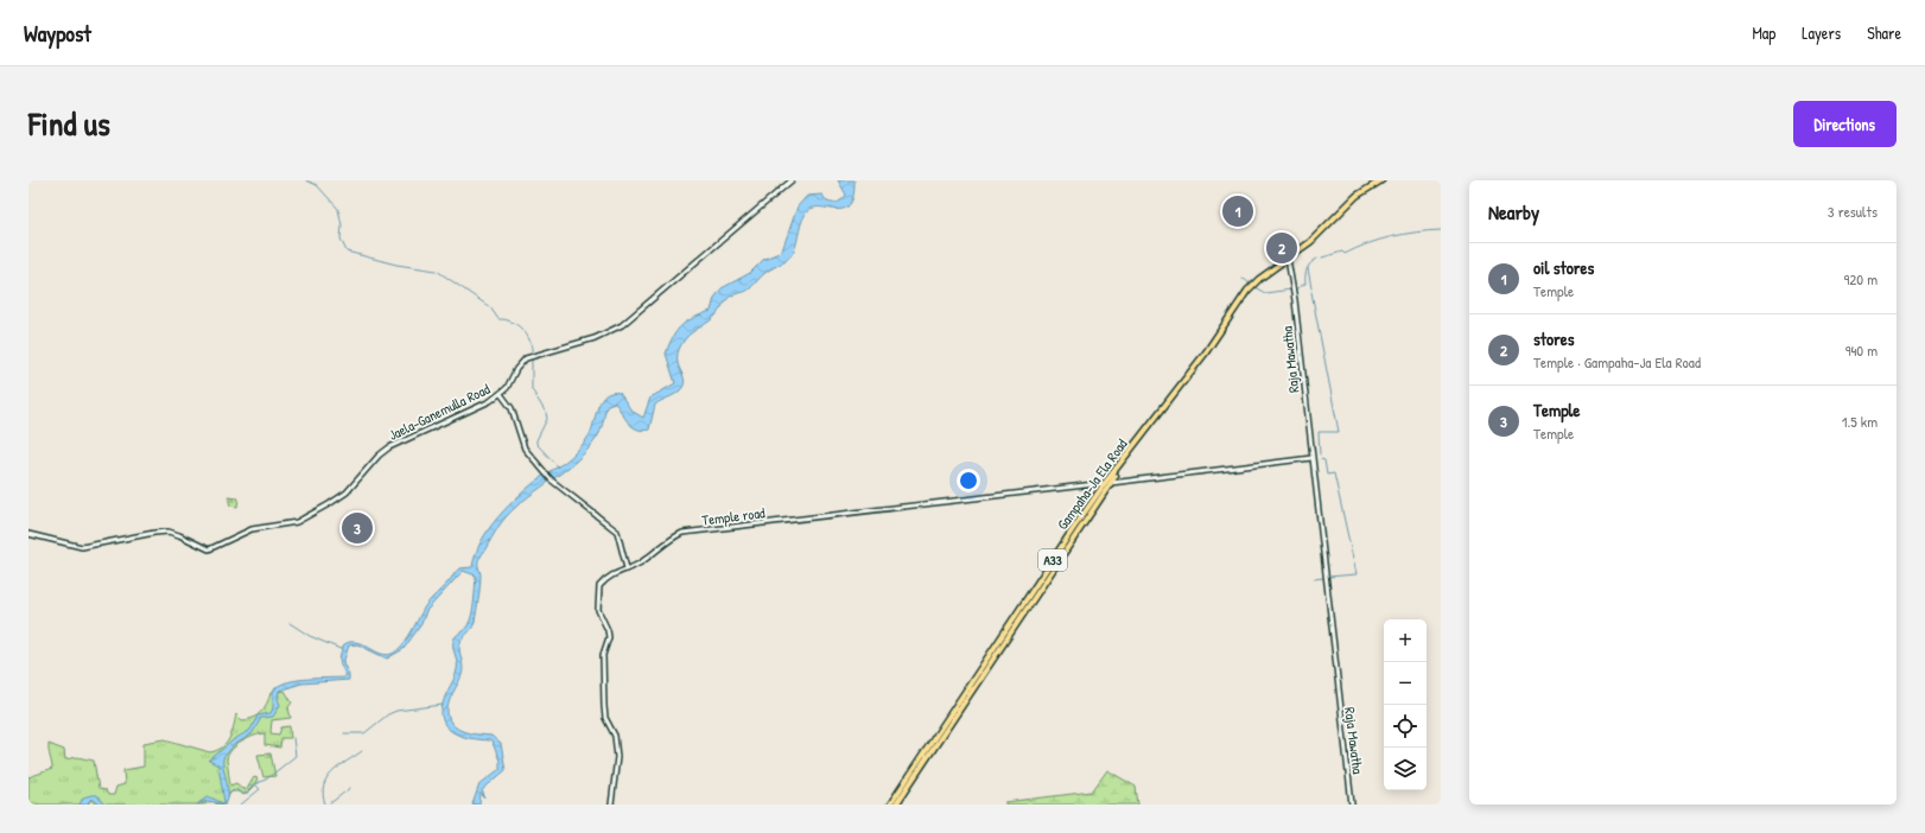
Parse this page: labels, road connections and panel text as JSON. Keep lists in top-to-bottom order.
{
  "streets": {
    "highway": ["Gampaha-Ja Ela Road", "A33"],
    "street": ["Raja Mawatha", "Jaela-Ganemulla Road", "Temple road"]
  },
  "crossings": [
    ["Raja Mawatha", "Gampaha-Ja Ela Road"],
    ["Raja Mawatha", "Temple road"],
    ["Gampaha-Ja Ela Road", "Temple road"]
  ],
  "page": {
    "header": "Waypost",
    "nav": ["Map", "Layers", "Share"],
    "title": "Find us",
    "buttons": "Directions",
    "heading": ["Nearby", "3 results"],
    "pins": ["1", "2", "3"],
    "list": [
      {
        "mark": "1",
        "name": "oil stores",
        "note": "Temple",
        "value": "920 m"
      },
      {
        "mark": "2",
        "name": "stores",
        "note": "Temple · Gampaha-Ja Ela Road",
        "value": "940 m"
      },
      {
        "mark": "3",
        "name": "Temple",
        "note": "Temple",
        "value": "1.5 km"
      }
    ],
    "map_buttons": ["+", "−"]
  }
}
